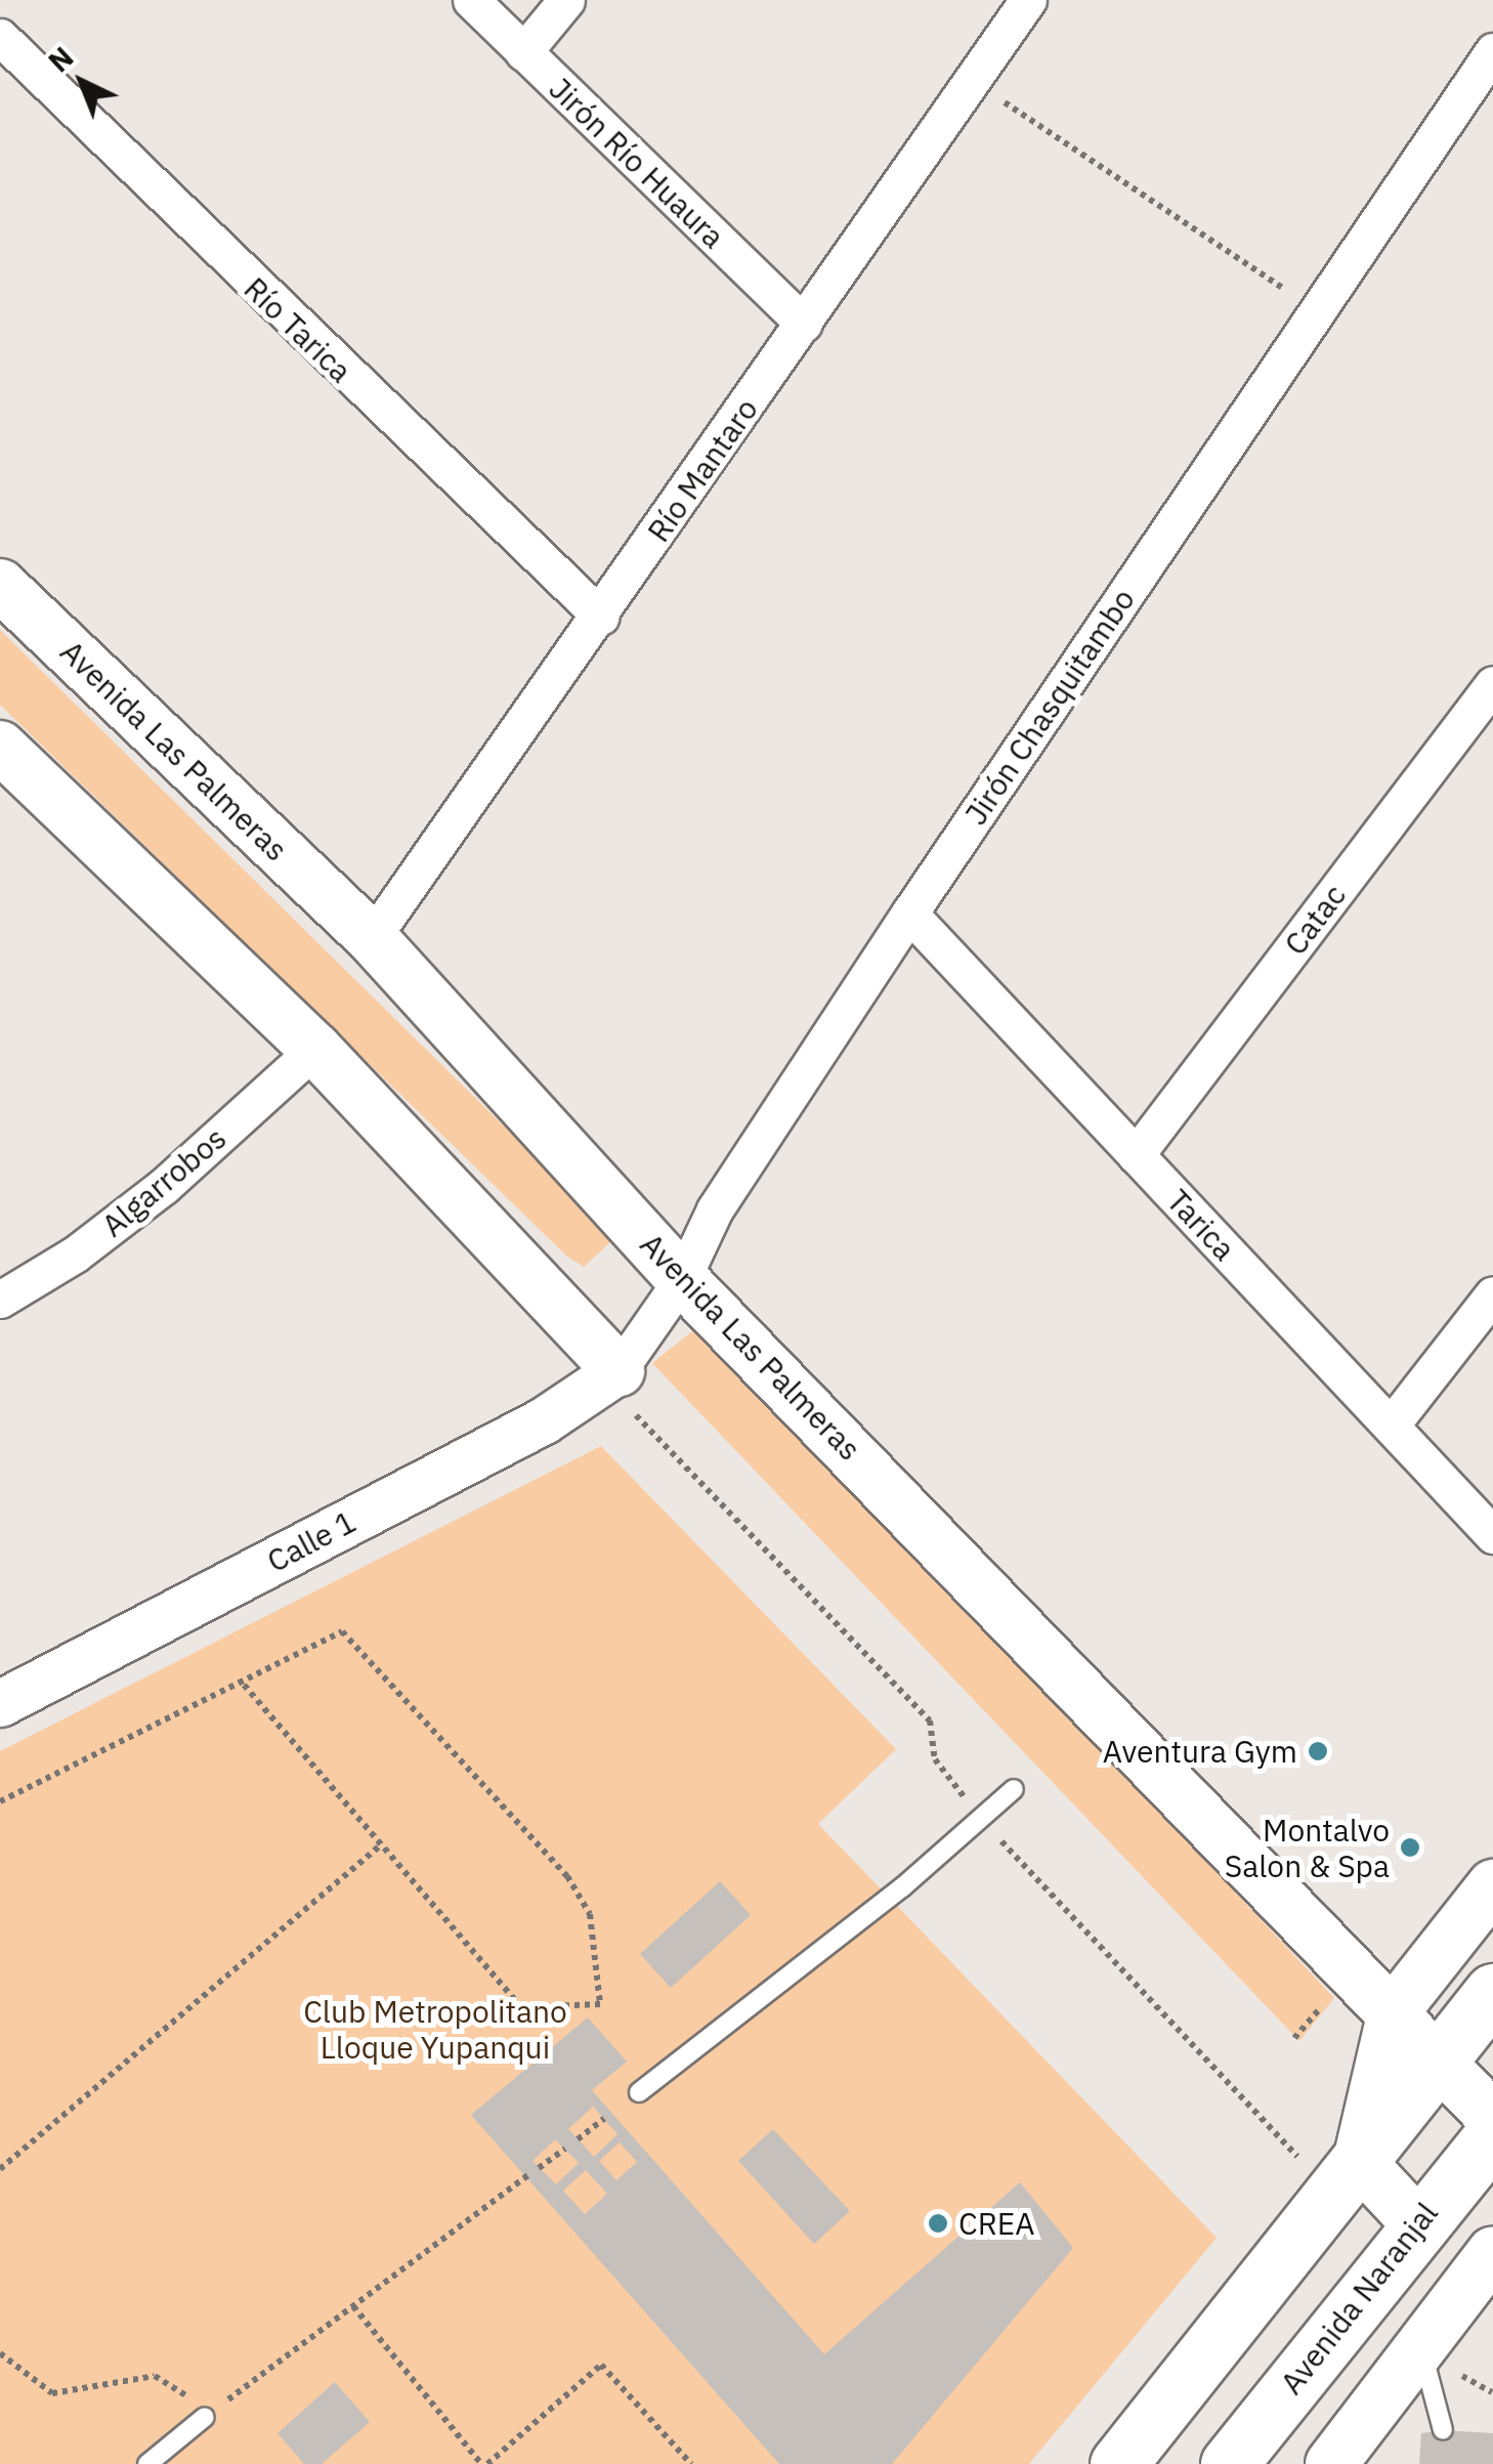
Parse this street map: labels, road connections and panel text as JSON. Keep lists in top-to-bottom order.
{
  "streets": {
    "highway": ["Avenida Naranjal"],
    "main road": ["Avenida Las Palmeras"],
    "street": [
      "Jirón Río Huaura",
      "Río Tarica",
      "Río Mantaro",
      "Jirón Chasquitambo",
      "Catac",
      "Algarrobos",
      "Tarica",
      "Calle 1"
    ]
  },
  "crossings": [
    ["Jirón Río Huaura", "Río Mantaro"],
    ["Río Tarica", "Río Mantaro"],
    ["Río Mantaro", "Avenida Las Palmeras"],
    ["Jirón Chasquitambo", "Avenida Las Palmeras"],
    ["Jirón Chasquitambo", "Tarica"],
    ["Jirón Chasquitambo", "Calle 1"],
    ["Catac", "Tarica"]
  ],
  "parks": ["Club Metropolitano Lloque Yupanqui"],
  "places": ["Aventura Gym", "Montalvo Salon & Spa", "CREA"],
  "north": "top left"
}
